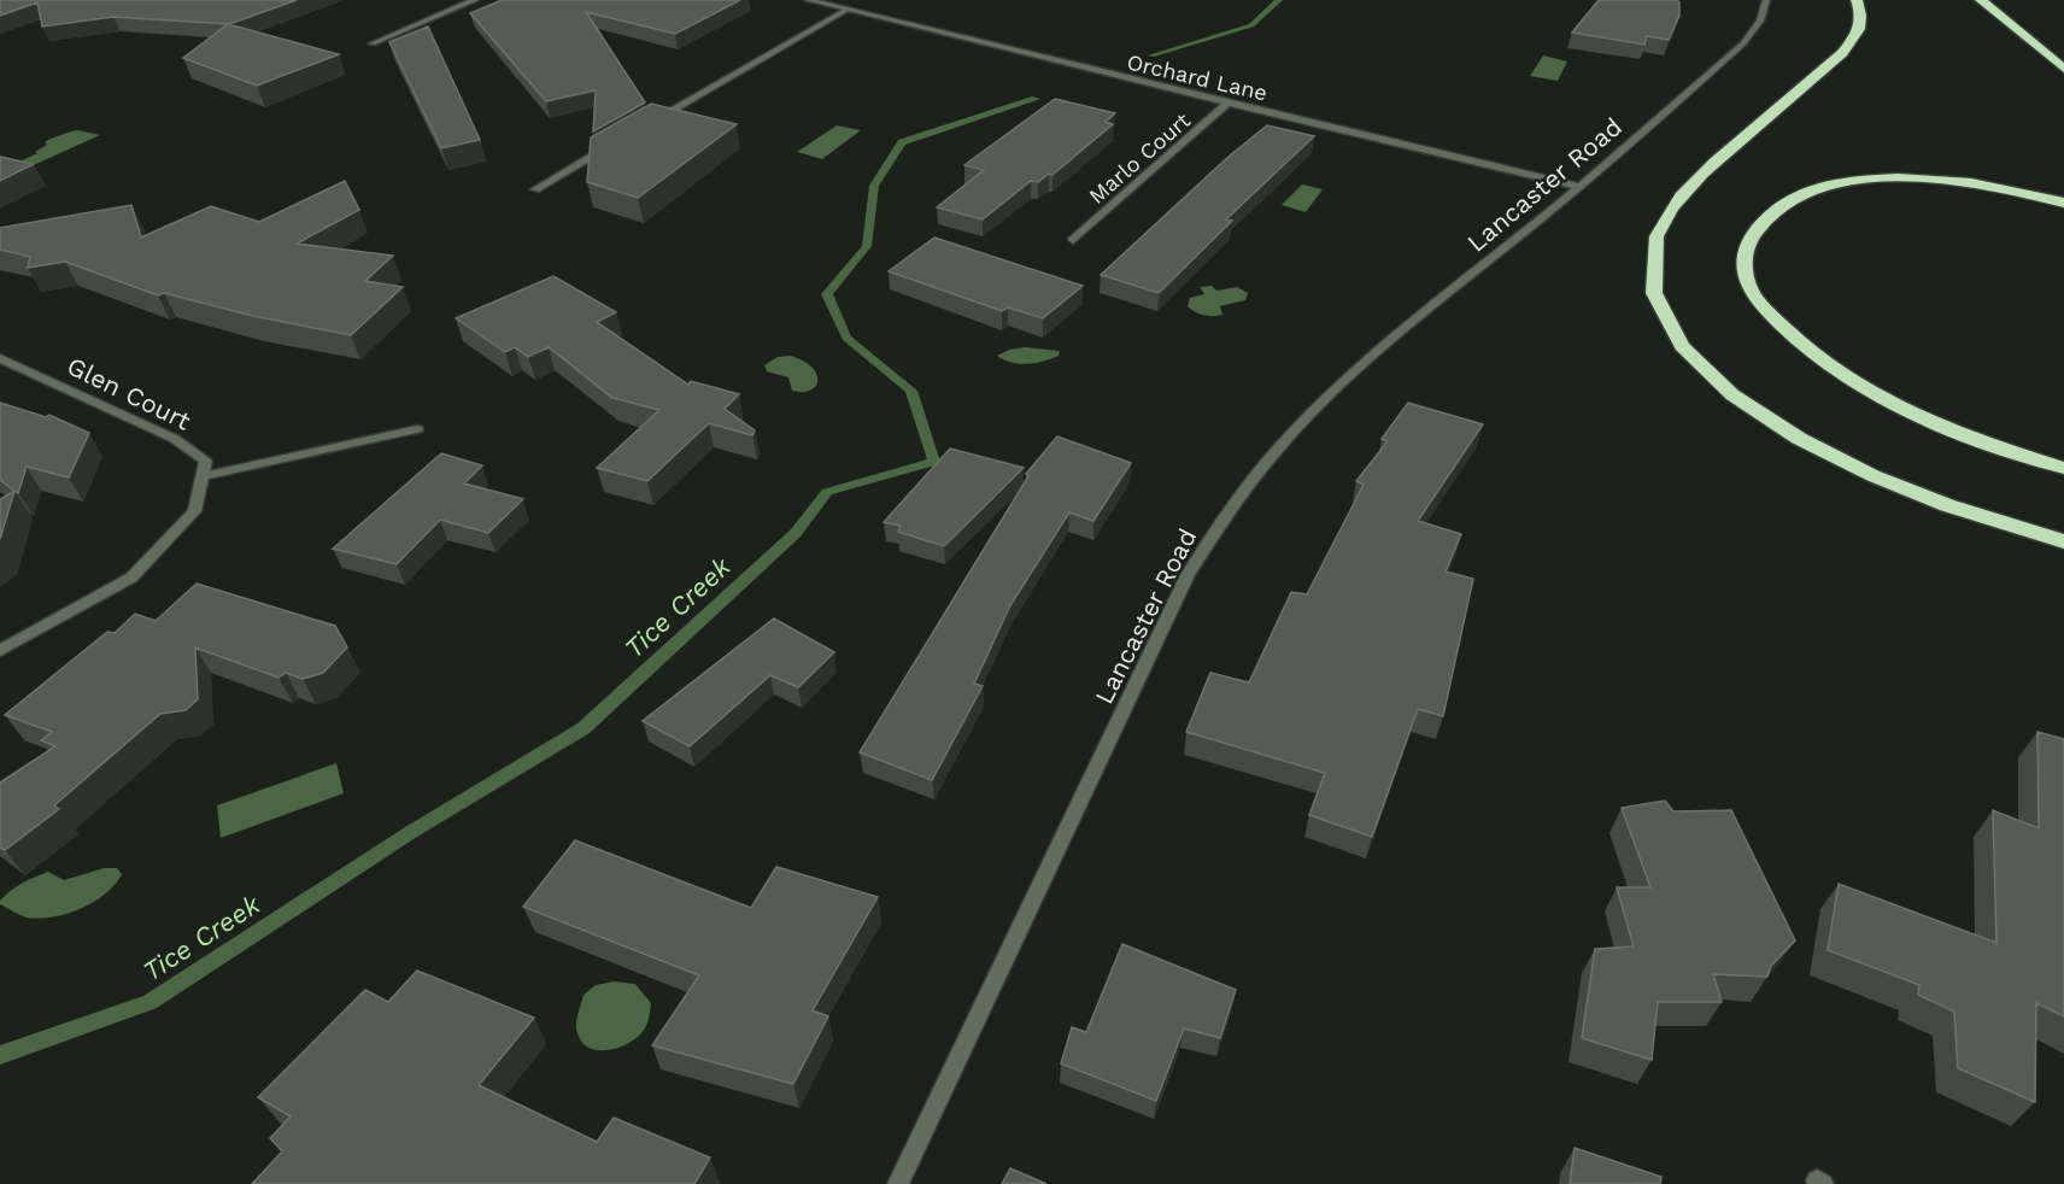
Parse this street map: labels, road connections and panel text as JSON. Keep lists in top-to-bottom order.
{
  "streets": {
    "street": [
      "Orchard Lane",
      "Marlo Court",
      "Lancaster Road",
      "Glen Court"
    ]
  },
  "crossings": [
    ["Orchard Lane", "Marlo Court"],
    ["Orchard Lane", "Lancaster Road"]
  ],
  "water": ["Tice Creek"]
}
